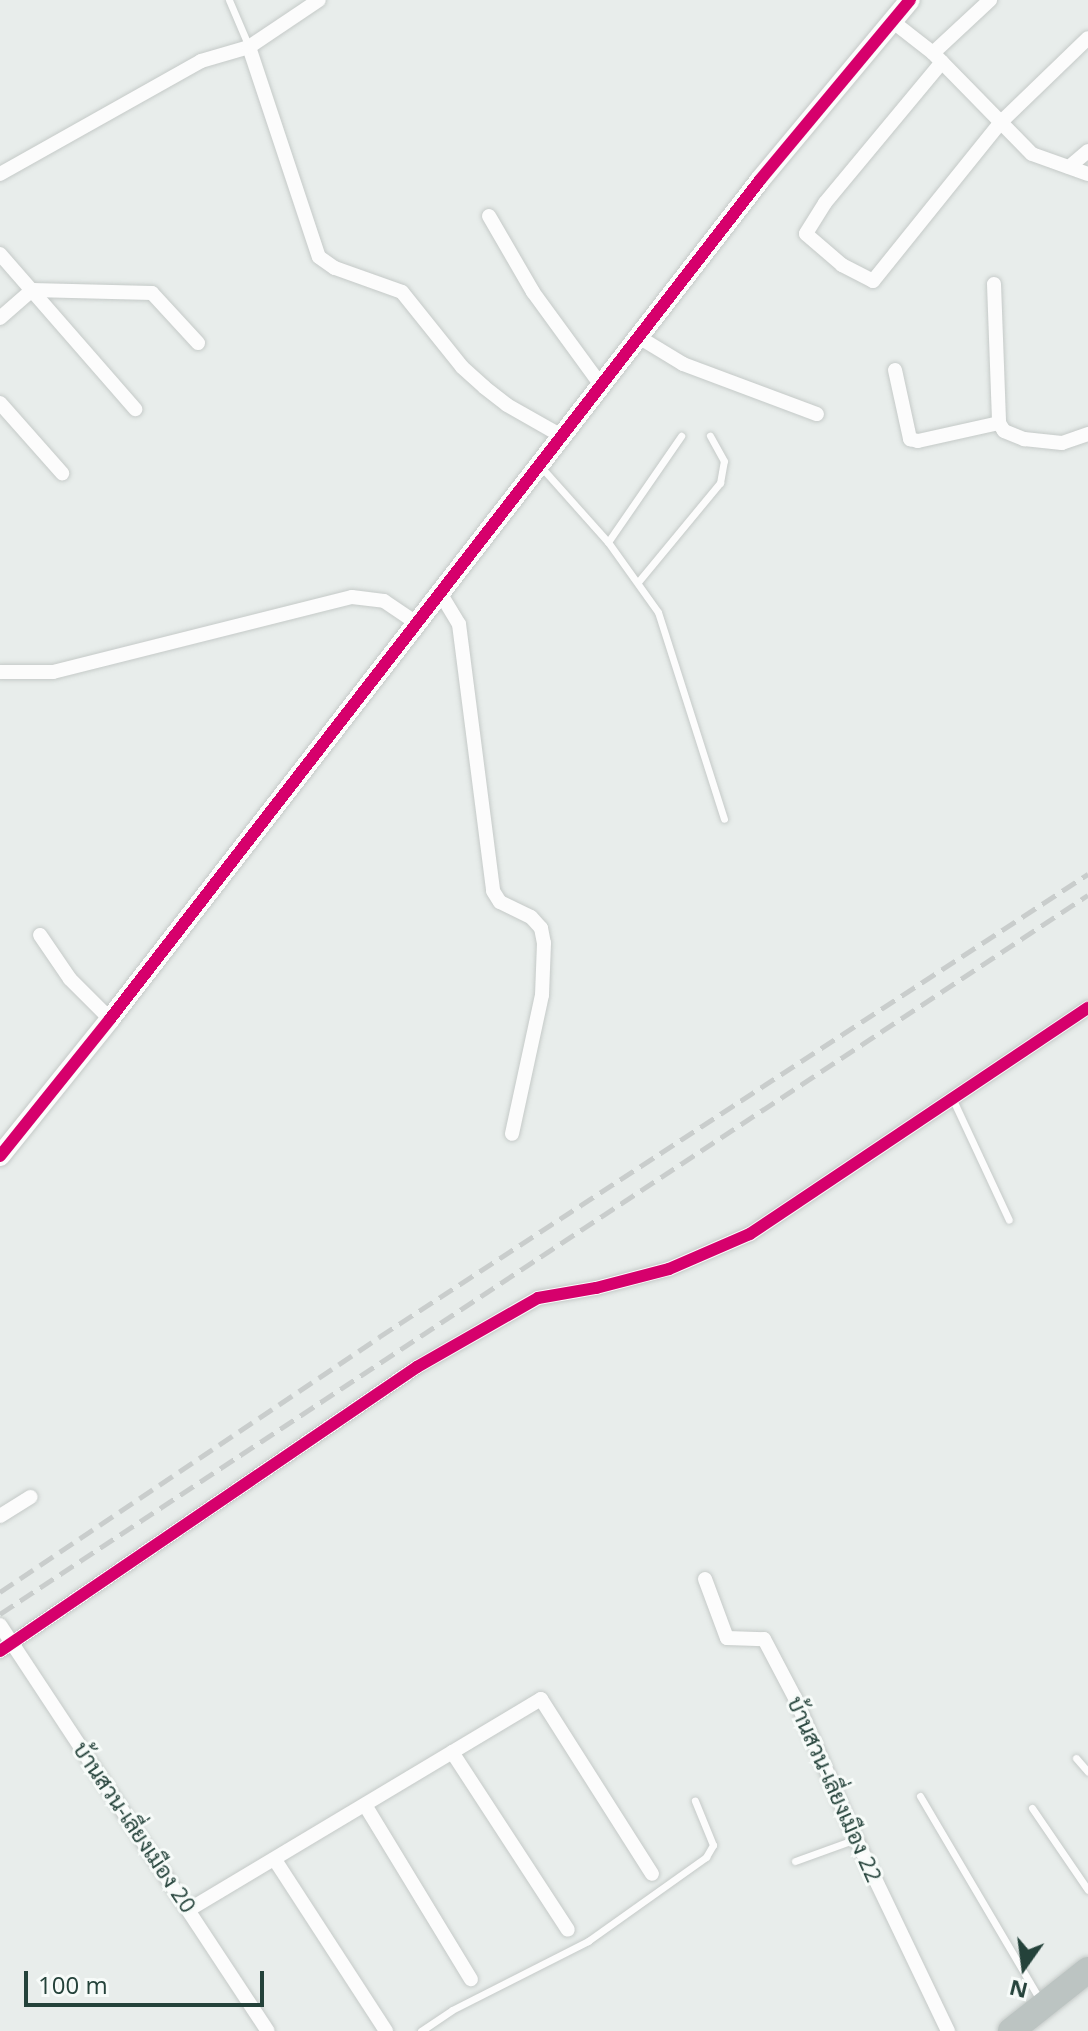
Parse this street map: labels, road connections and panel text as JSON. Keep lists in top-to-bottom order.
{
  "streets": {
    "street": ["บ้านสวน-เลี่ยงเมือง 22", "บ้านสวน-เลี่ยงเมือง 20"]
  },
  "scale_bar": "100 m",
  "north": "bottom"
}
